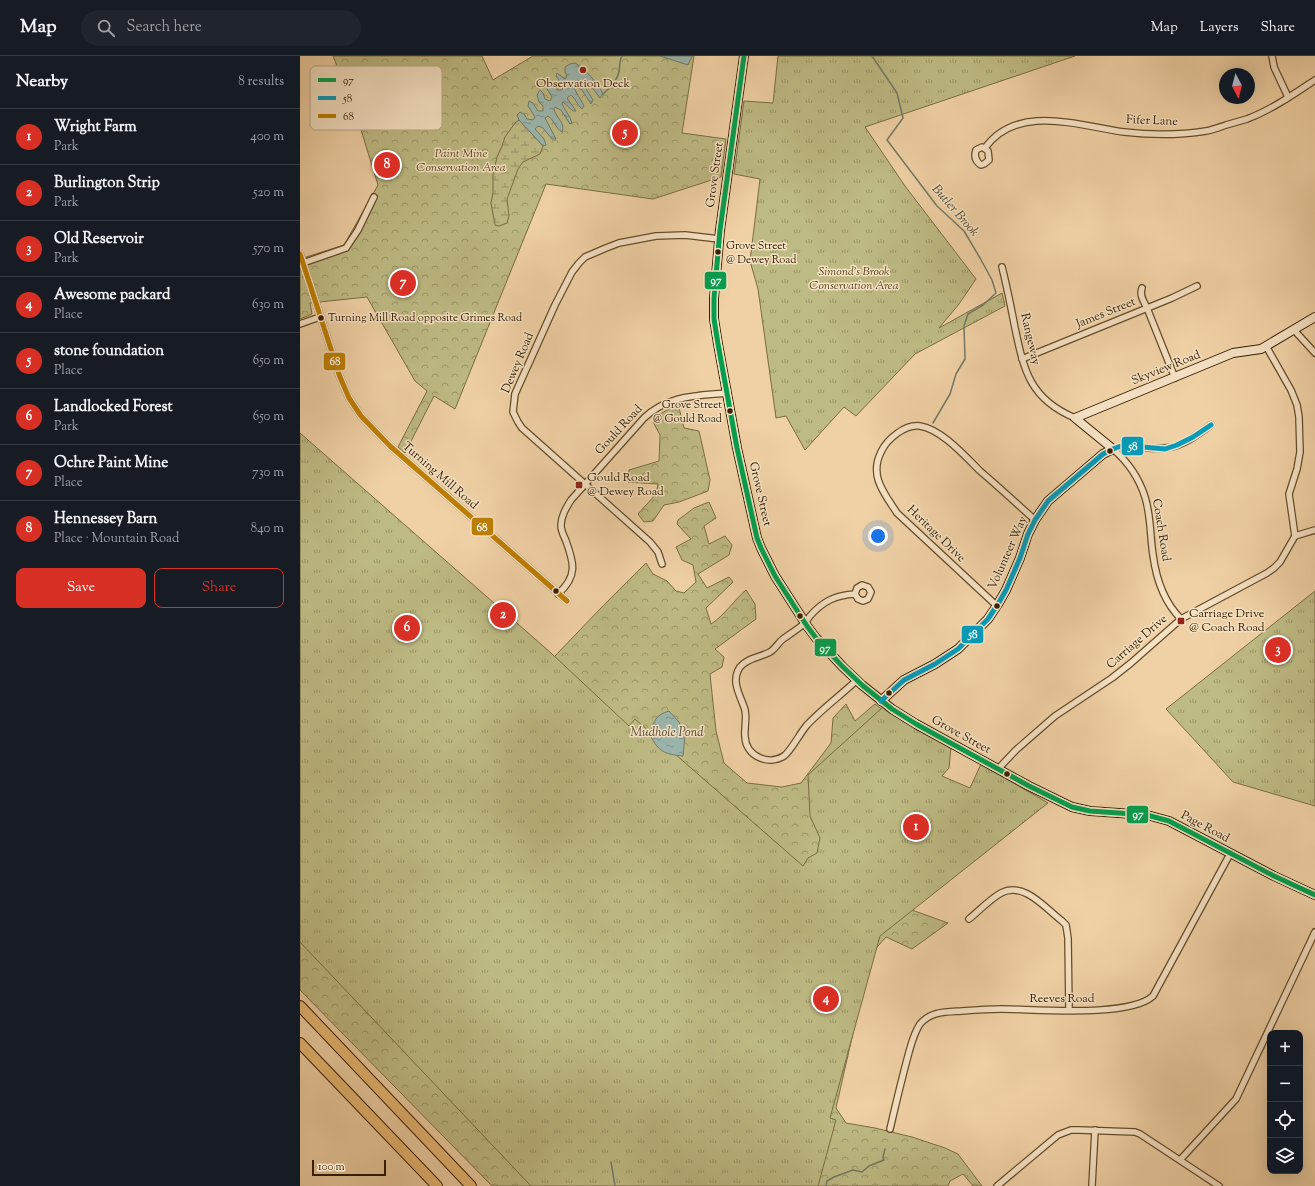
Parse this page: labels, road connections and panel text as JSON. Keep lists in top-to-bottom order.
{
  "streets": {
    "main road": [
      "Grove Street",
      "Skyview Road",
      "Volunteer Way",
      "Page Road"
    ],
    "street": [
      "Fifer Lane",
      "James Street",
      "Rangeway",
      "Dewey Road",
      "Gould Road",
      "Turning Mill Road",
      "Coach Road",
      "Heritage Drive",
      "Carriage Drive",
      "Reeves Road"
    ]
  },
  "crossings": [
    ["Grove Street", "Dewey Road"],
    ["Grove Street", "Gould Road"],
    ["Grove Street", "Volunteer Way"],
    ["Grove Street", "Carriage Drive"],
    ["Grove Street", "Page Road"],
    ["James Street", "Rangeway"],
    ["Rangeway", "Skyview Road"],
    ["Dewey Road", "Gould Road"],
    ["Gould Road", "Turning Mill Road"],
    ["Coach Road", "Volunteer Way"],
    ["Coach Road", "Carriage Drive"],
    ["Heritage Drive", "Volunteer Way"],
    ["Page Road", "Reeves Road"]
  ],
  "water": ["Butler Brook", "Mudhole Pond"],
  "parks": ["Paint Mine Conservation Area", "Simond's Brook Conservation Area"],
  "places": {
    "other": [
      "Observation Deck",
      "Grove Street @ Dewey Road",
      "Turning Mill Road opposite Grimes Road",
      "Grove Street @ Gould Road"
    ],
    "transit": ["Gould Road @ Dewey Road", "Carriage Drive @ Coach Road"]
  },
  "lines": ["transit line 97", "transit line 68", "transit line 58"],
  "legend": ["97", "58", "68"],
  "scale_bar": "100 m",
  "north": "bottom",
  "page": {
    "header": "Map",
    "search": "Search here",
    "nav": ["Map", "Layers", "Share"],
    "heading": ["Nearby", "8 results"],
    "list": [
      {
        "mark": "1",
        "name": "Wright Farm",
        "note": "Park",
        "value": "400 m"
      },
      {
        "mark": "2",
        "name": "Burlington Strip",
        "note": "Park",
        "value": "520 m"
      },
      {
        "mark": "3",
        "name": "Old Reservoir",
        "note": "Park",
        "value": "570 m"
      },
      {
        "mark": "4",
        "name": "Awesome packard",
        "note": "Place",
        "value": "630 m"
      },
      {
        "mark": "5",
        "name": "stone foundation",
        "note": "Place",
        "value": "650 m"
      },
      {
        "mark": "6",
        "name": "Landlocked Forest",
        "note": "Park",
        "value": "650 m"
      },
      {
        "mark": "7",
        "name": "Ochre Paint Mine",
        "note": "Place",
        "value": "730 m"
      },
      {
        "mark": "8",
        "name": "Hennessey Barn",
        "note": "Place · Mountain Road",
        "value": "840 m"
      }
    ],
    "pins": [
      "5",
      "8",
      "7",
      "2",
      "6",
      "3",
      "1",
      "4"
    ],
    "buttons": ["Save", "Share"],
    "map_buttons": ["+", "−"],
    "scale": "100 m"
  }
}
